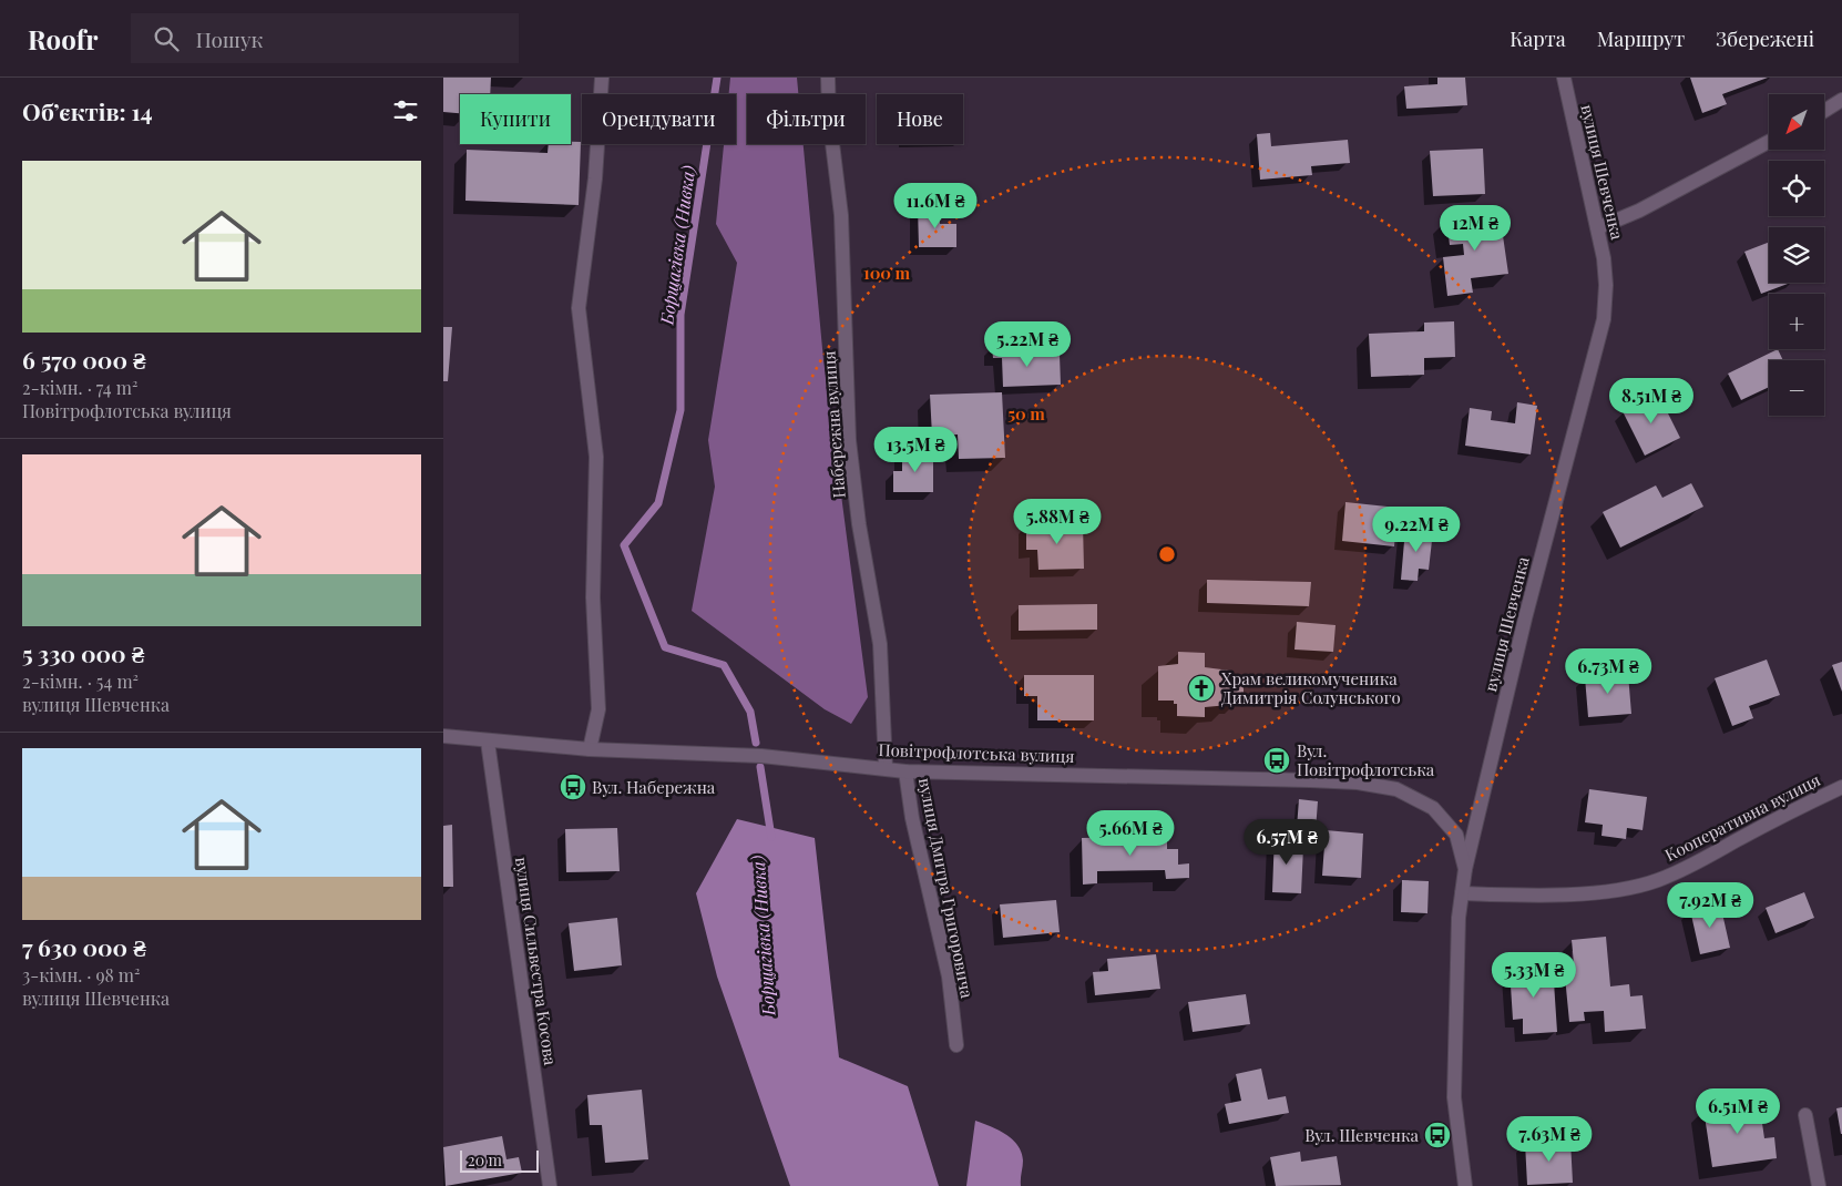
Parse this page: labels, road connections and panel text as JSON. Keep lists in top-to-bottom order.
{
  "streets": {
    "street": [
      "вулиця Шевченка",
      "Набережна вулиця",
      "Повітрофлотська вулиця",
      "Кооперативна вулиця",
      "вулиця Дмитра Григоровича",
      "вулиця Сильвестра Косова"
    ]
  },
  "crossings": [
    ["вулиця Шевченка", "Повітрофлотська вулиця"],
    ["вулиця Шевченка", "Кооперативна вулиця"],
    ["Набережна вулиця", "Повітрофлотська вулиця"],
    ["Повітрофлотська вулиця", "вулиця Дмитра Григоровича"],
    ["Повітрофлотська вулиця", "вулиця Сильвестра Косова"]
  ],
  "water": ["Борщагівка (Нивка)"],
  "places": {
    "church": ["Храм великомученика Димитрія Солунського"],
    "bus stop": ["Вул. Повітрофлотська", "Вул. Набережна", "Вул. Шевченка"]
  },
  "scale_bar": "20 m",
  "north": "bottom left",
  "page": {
    "header": "Roofr",
    "search": "Пошук",
    "nav": ["Карта", "Маршрут", "Збережені"],
    "heading": "Об’єктів: 14",
    "map_buttons": ["+", "−"],
    "chip": [
      "Купити",
      "Орендувати",
      "Фільтри",
      "Нове"
    ],
    "list": [
      {
        "name": "6 570 000 ₴",
        "note": "2-кімн. · 74 m² · Повітрофлотська вулиця"
      },
      {
        "name": "5 330 000 ₴",
        "note": "2-кімн. · 54 m² · вулиця Шевченка"
      },
      {
        "name": "7 630 000 ₴",
        "note": "3-кімн. · 98 m² · вулиця Шевченка"
      }
    ],
    "price": [
      "11.6M ₴",
      "12M ₴",
      "5.22M ₴",
      "8.51M ₴",
      "13.5M ₴",
      "5.88M ₴",
      "9.22M ₴",
      "6.73M ₴",
      "5.66M ₴",
      "6.57M ₴",
      "7.92M ₴",
      "5.33M ₴",
      "6.51M ₴",
      "7.63M ₴"
    ],
    "scale": "20 m"
  },
  "rings": ["100 m", "50 m"]
}
